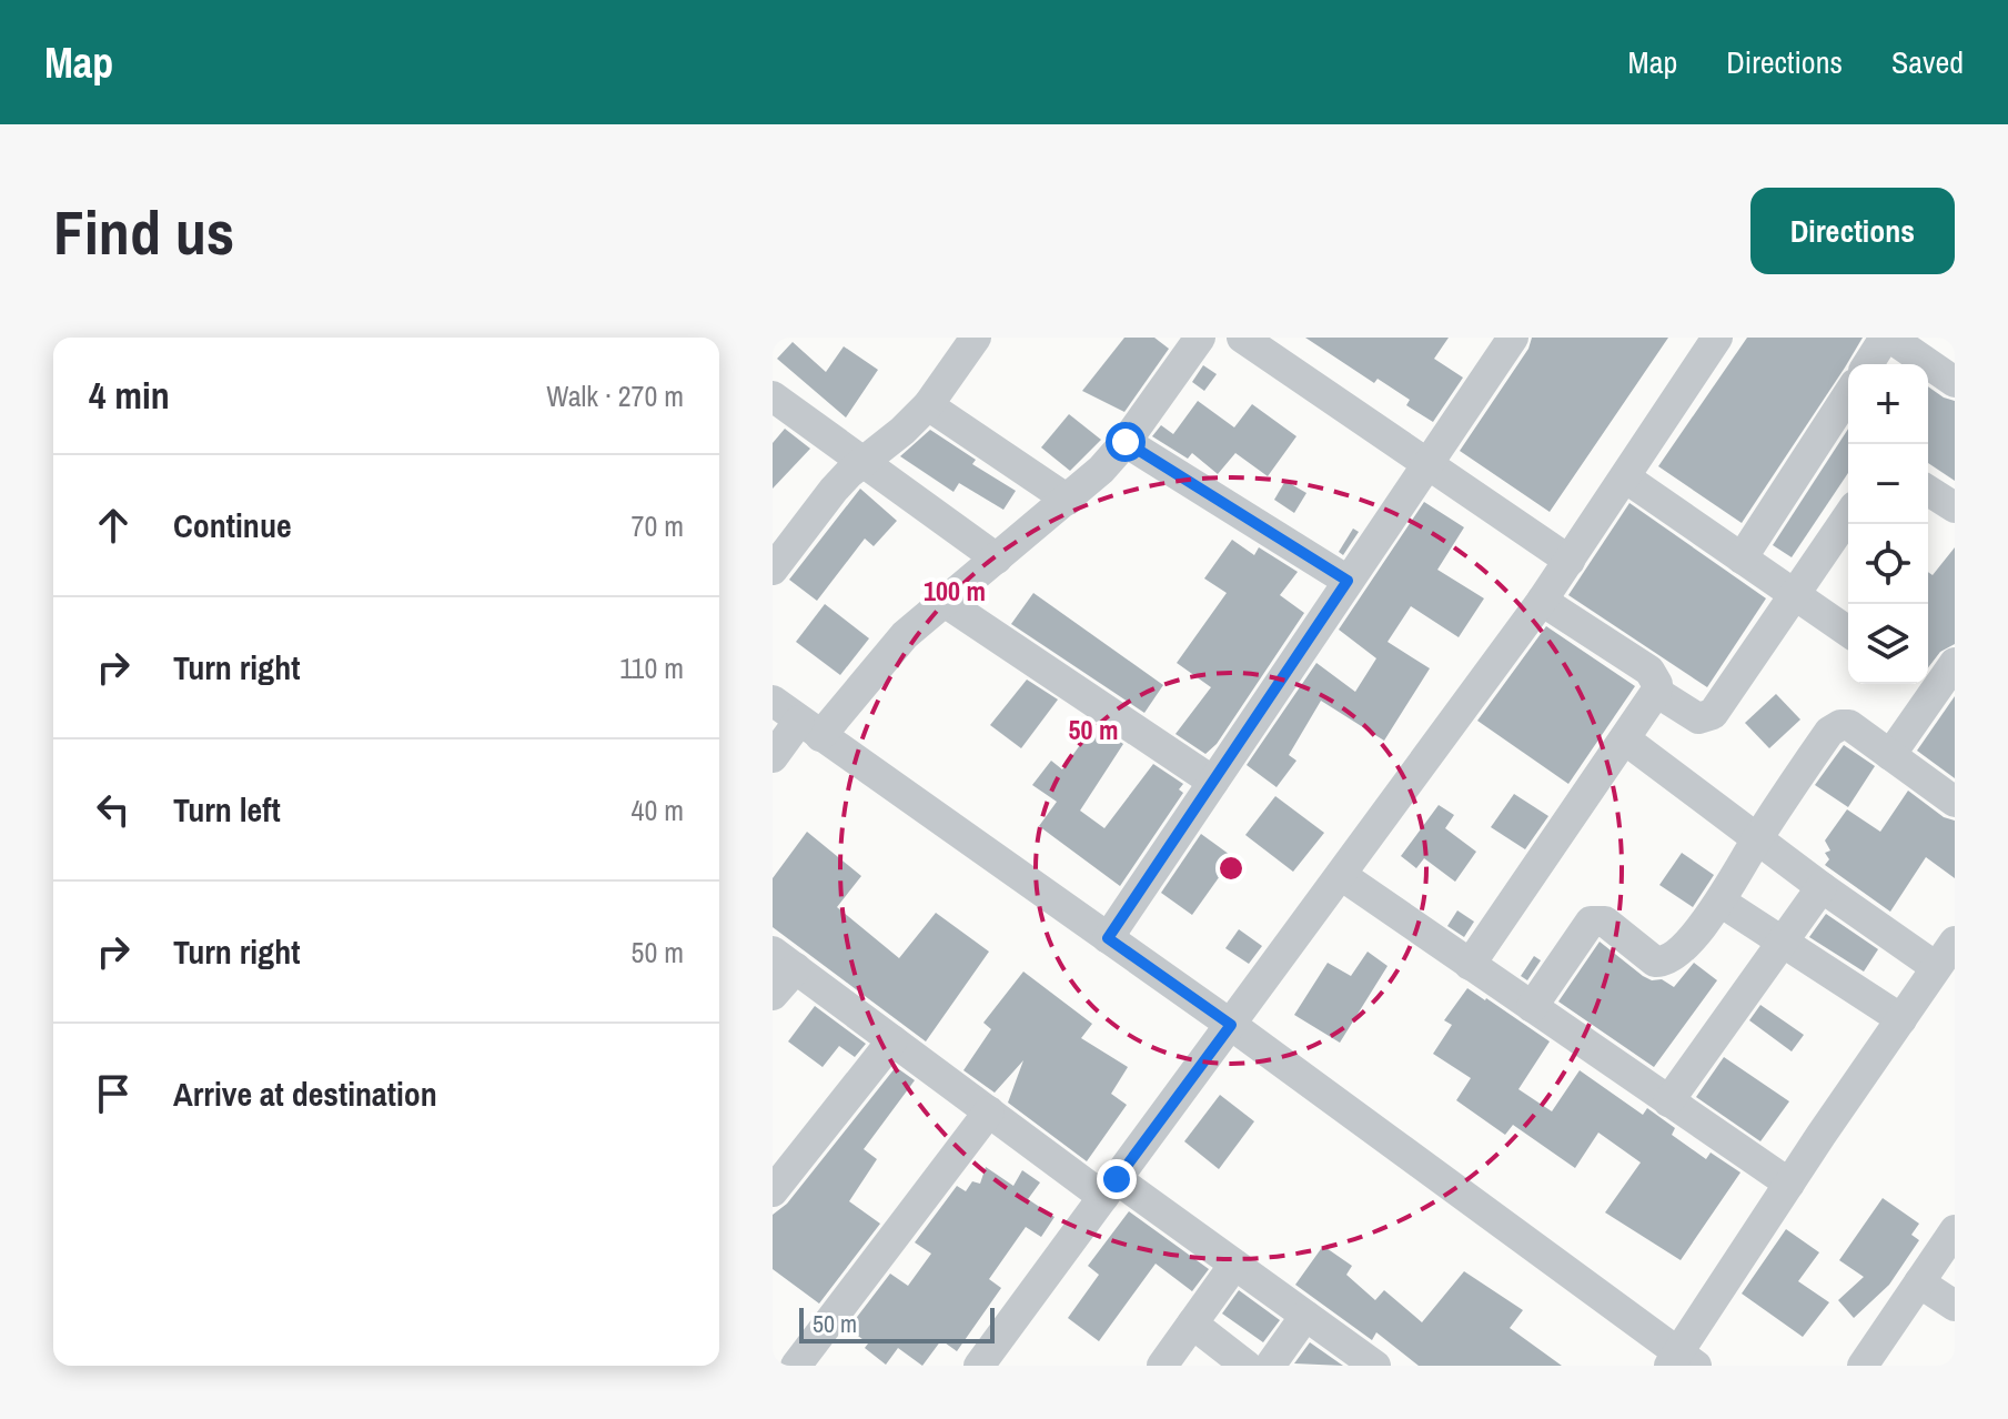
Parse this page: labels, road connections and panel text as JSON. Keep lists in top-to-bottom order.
{
  "scale_bar": "50 m",
  "page": {
    "header": "Map",
    "nav": ["Map", "Directions", "Saved"],
    "buttons": "Directions",
    "title": "Find us",
    "heading": ["4 min", "Walk · 270 m"],
    "map_buttons": ["+", "−"],
    "list": [
      ["Continue", "70 m"],
      ["Turn right", "110 m"],
      ["Turn left", "40 m"],
      ["Turn right", "50 m"],
      "Arrive at destination"
    ],
    "scale": "50 m"
  },
  "rings": ["100 m", "50 m"]
}
